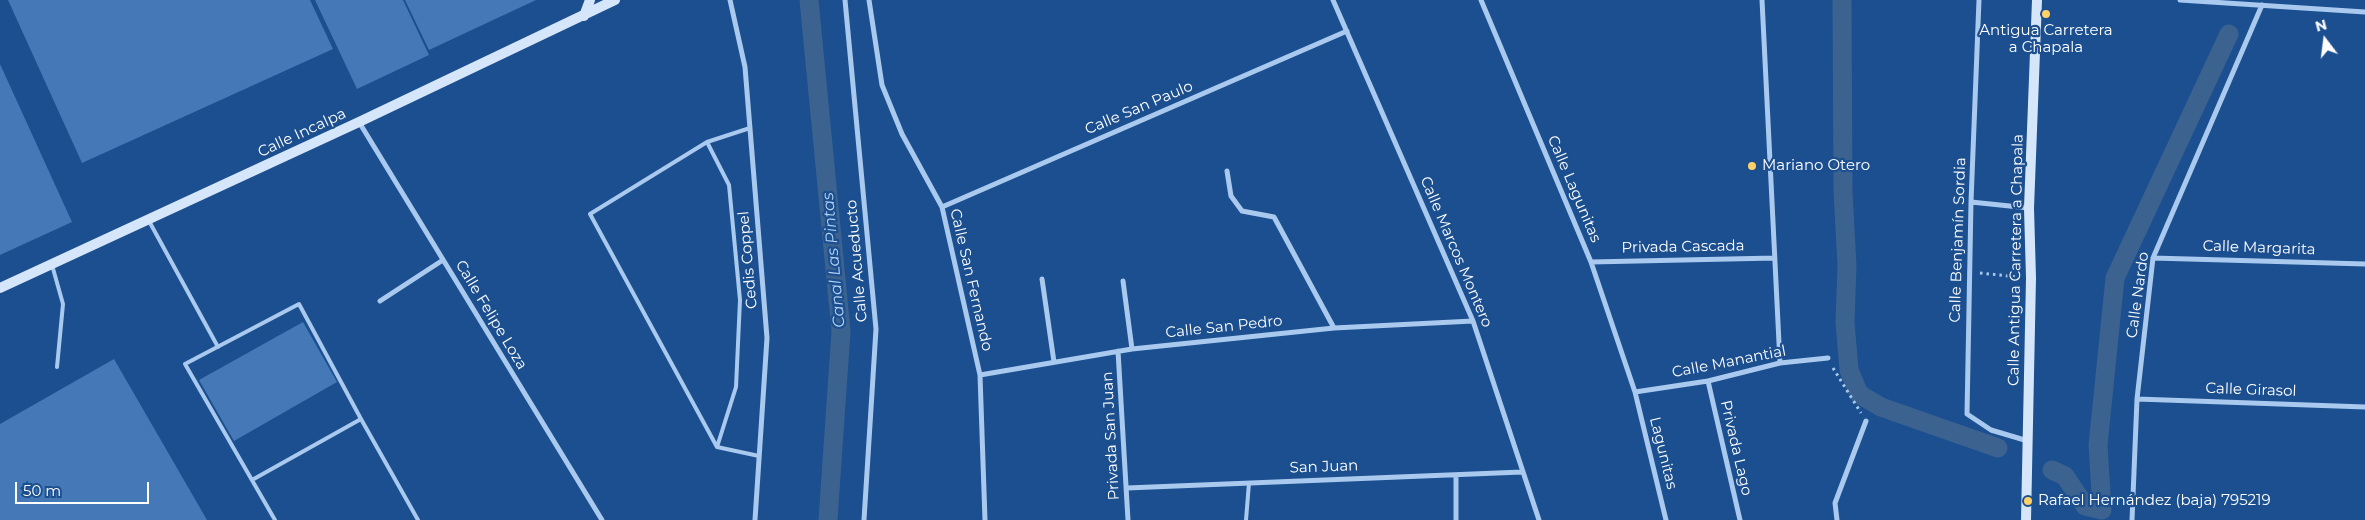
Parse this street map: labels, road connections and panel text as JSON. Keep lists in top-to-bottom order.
{
  "streets": {
    "street": [
      "Calle San Paulo",
      "Calle Incalpa",
      "Calle Lagunitas",
      "Calle Benjamín Sordia",
      "Privada Cascada",
      "Calle Margarita",
      "Calle Marcos Montero",
      "Cedis Coppel",
      "Calle Antigua Carretera a Chapala",
      "Calle Acueducto",
      "Calle San Fernando",
      "Calle Nardo",
      "Calle Felipe Loza",
      "Calle San Pedro",
      "Calle Manantial",
      "Calle Girasol",
      "Privada San Juan",
      "Privada Lago",
      "Lagunitas",
      "San Juan"
    ]
  },
  "crossings": [
    ["Calle San Paulo", "Calle Marcos Montero"],
    ["Calle San Paulo", "Calle San Fernando"],
    ["Calle Incalpa", "Calle Felipe Loza"],
    ["Calle Lagunitas", "Privada Cascada"],
    ["Calle Lagunitas", "Calle Manantial"],
    ["Calle Lagunitas", "Lagunitas"],
    ["Calle Benjamín Sordia", "Calle Antigua Carretera a Chapala"],
    ["Calle Margarita", "Calle Nardo"],
    ["Calle Marcos Montero", "Calle San Pedro"],
    ["Calle Marcos Montero", "San Juan"],
    ["Calle San Fernando", "Calle San Pedro"],
    ["Calle Nardo", "Calle Girasol"],
    ["Calle San Pedro", "Privada San Juan"],
    ["Calle Manantial", "Privada Lago"],
    ["Calle Manantial", "Lagunitas"],
    ["Privada San Juan", "San Juan"]
  ],
  "water": ["Canal Las Pintas"],
  "places": ["Antigua Carretera a Chapala", "Mariano Otero", "Rafael Hernández (baja) 795219"],
  "scale_bar": "50 m",
  "north": "top"
}
